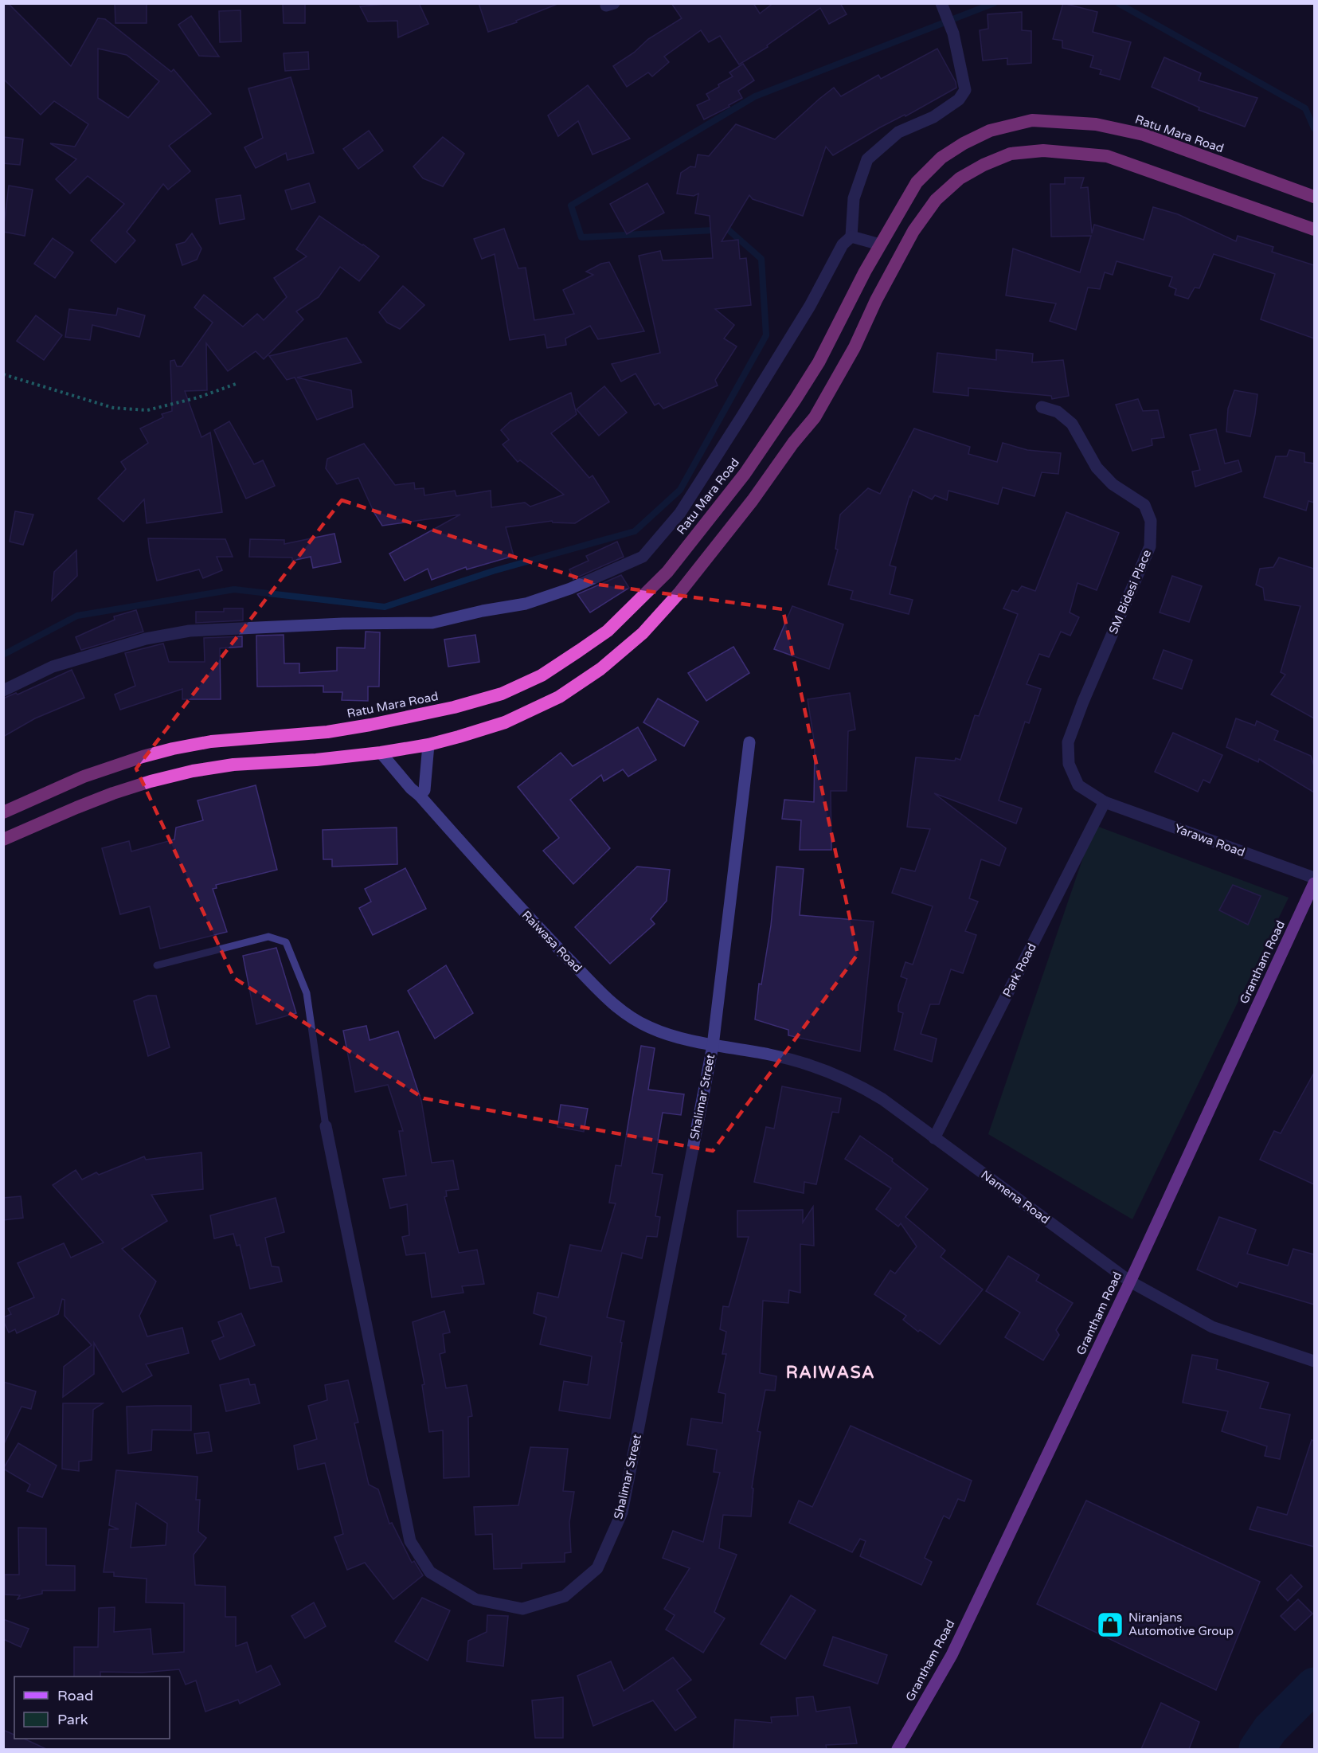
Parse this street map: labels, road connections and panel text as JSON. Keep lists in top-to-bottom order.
{
  "streets": {
    "highway": ["Ratu Mara Road"],
    "main road": ["Grantham Road"],
    "street": [
      "SM Bidesi Place",
      "Yarawa Road",
      "Raiwasa Road",
      "Park Road",
      "Shalimar Street",
      "Namena Road"
    ]
  },
  "crossings": [
    ["SM Bidesi Place", "Yarawa Road"],
    ["SM Bidesi Place", "Park Road"],
    ["Yarawa Road", "Park Road"],
    ["Raiwasa Road", "Shalimar Street"],
    ["Raiwasa Road", "Namena Road"],
    ["Grantham Road", "Namena Road"],
    ["Park Road", "Namena Road"],
    ["Shalimar Street", "Namena Road"]
  ],
  "districts": ["RAIWASA"],
  "places": {
    "shop": ["Niranjans Automotive Group"]
  },
  "legend": ["Road", "Park"]
}
